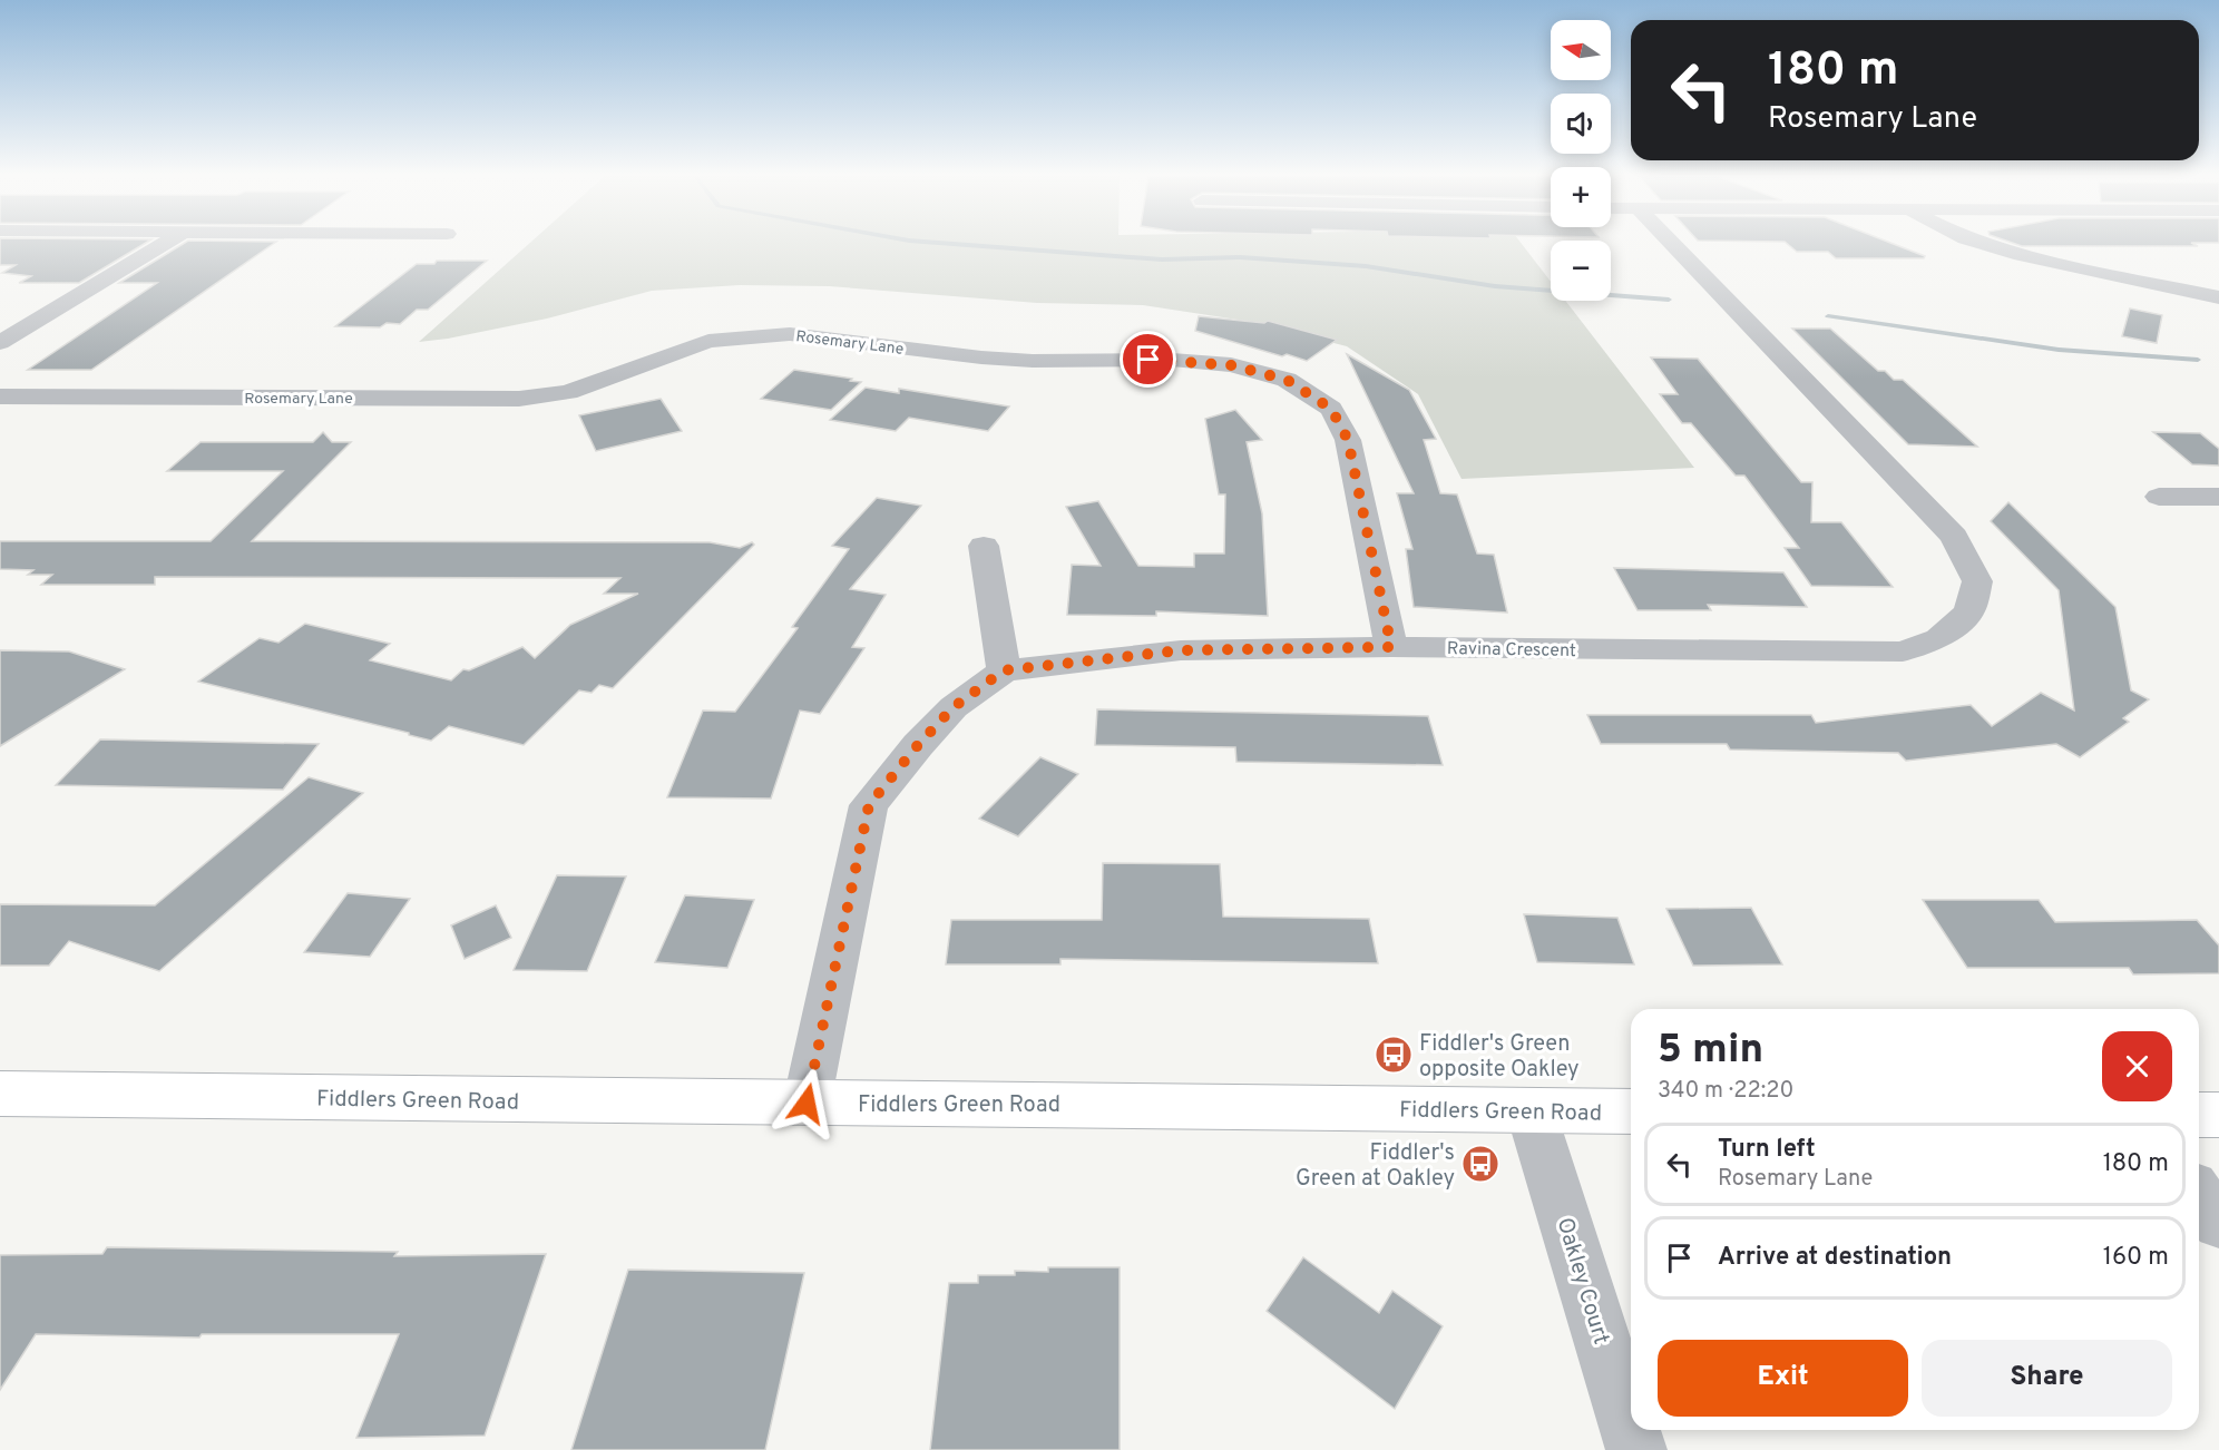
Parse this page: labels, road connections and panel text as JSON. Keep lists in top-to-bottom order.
{
  "streets": {
    "main road": ["Fiddlers Green Road"],
    "street": ["Rosemary Lane", "Ravina Crescent", "Oakley Court"]
  },
  "crossings": [
    ["Rosemary Lane", "Ravina Crescent"],
    ["Ravina Crescent", "Fiddlers Green Road"],
    ["Fiddlers Green Road", "Oakley Court"]
  ],
  "places": {
    "bus stop": ["Fiddler's Green opposite Oakley", "Fiddler's Green at Oakley"]
  },
  "north": "left",
  "page": {
    "map_buttons": ["+", "−"],
    "turn": ["180 m", "Rosemary Lane"],
    "heading": ["5 min", "340 m · 22:20"],
    "list": [
      {
        "name": "Turn left",
        "note": "Rosemary Lane",
        "value": "180 m"
      },
      {
        "name": "Arrive at destination",
        "value": "160 m"
      }
    ],
    "buttons": ["Exit", "Share"]
  }
}
